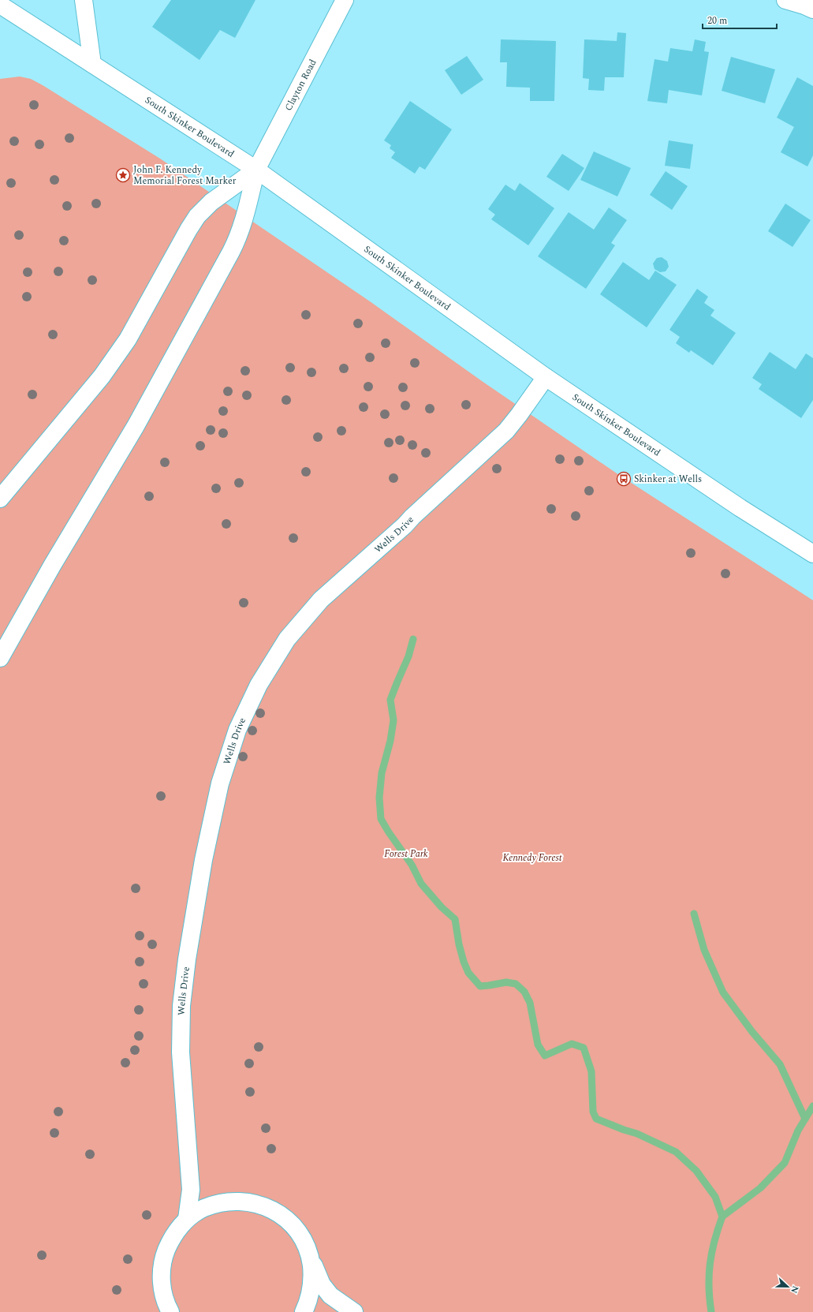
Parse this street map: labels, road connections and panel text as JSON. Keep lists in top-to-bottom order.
{
  "streets": {
    "main road": ["Clayton Road", "South Skinker Boulevard", "Wells Drive"]
  },
  "crossings": [
    ["Clayton Road", "South Skinker Boulevard"],
    ["South Skinker Boulevard", "Wells Drive"]
  ],
  "parks": ["Forest Park", "Kennedy Forest"],
  "places": {
    "place": ["John F. Kennedy Memorial Forest Marker"],
    "bus stop": ["Skinker at Wells"]
  },
  "scale_bar": "20 m",
  "north": "right"
}
